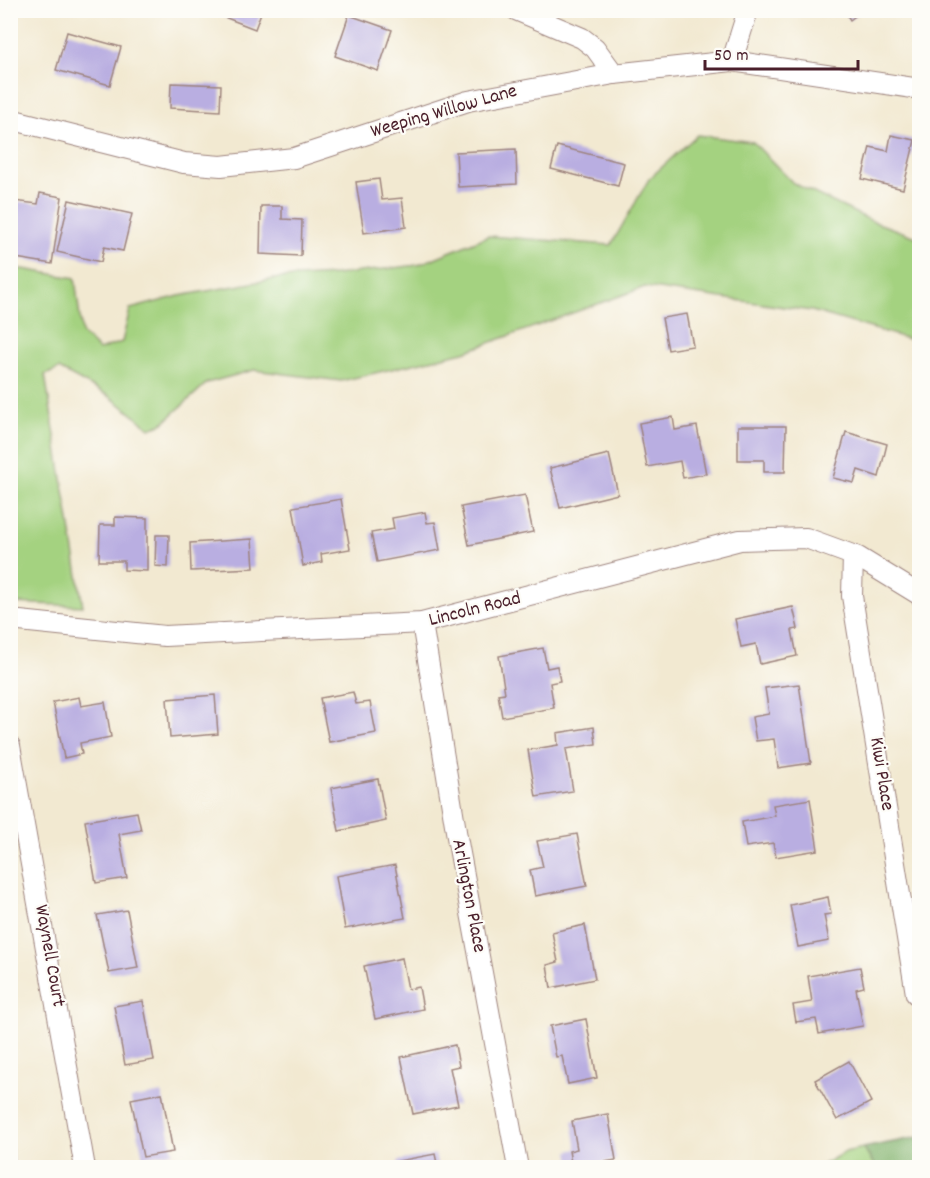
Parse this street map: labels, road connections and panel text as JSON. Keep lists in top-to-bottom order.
{
  "streets": {
    "street": [
      "Weeping Willow Lane",
      "Lincoln Road",
      "Kiwi Place",
      "Arlington Place",
      "Waynell Court"
    ]
  },
  "crossings": [
    ["Lincoln Road", "Kiwi Place"],
    ["Lincoln Road", "Arlington Place"]
  ],
  "scale_bar": "50 m"
}
